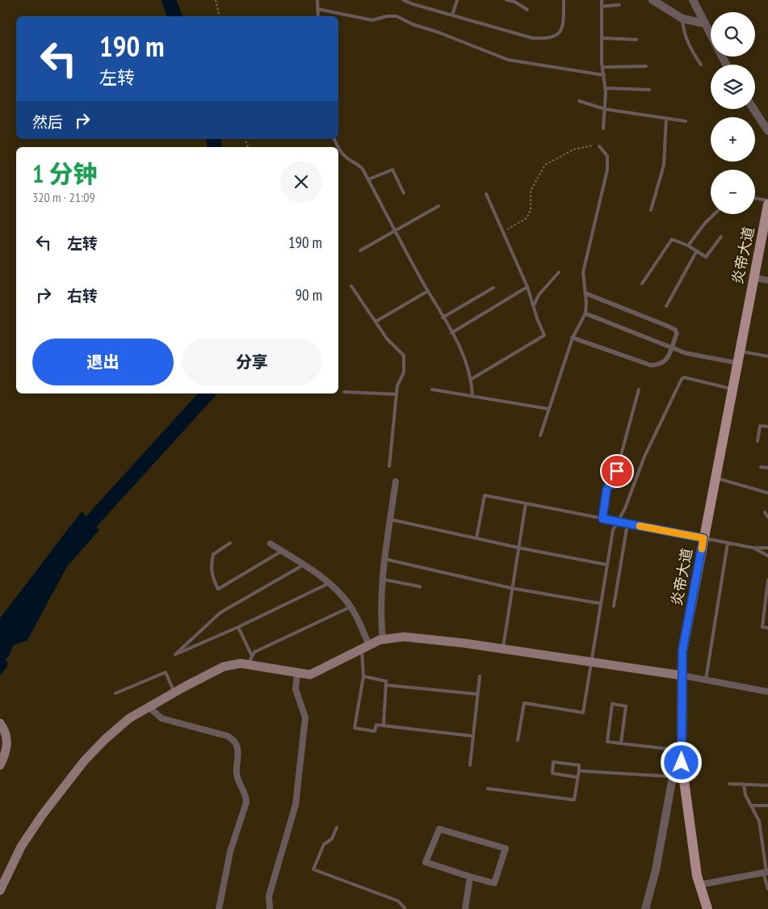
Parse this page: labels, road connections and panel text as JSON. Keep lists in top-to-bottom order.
{
  "streets": {
    "main road": ["炎帝大道"]
  },
  "page": {
    "map_buttons": ["+", "−"],
    "turn": ["190 m", "左转"],
    "then": "然后",
    "heading": ["1 分钟", "320 m · 21:09"],
    "list": [
      {
        "name": "左转",
        "value": "190 m"
      },
      {
        "name": "右转",
        "value": "90 m"
      }
    ],
    "buttons": ["退出", "分享"]
  }
}
